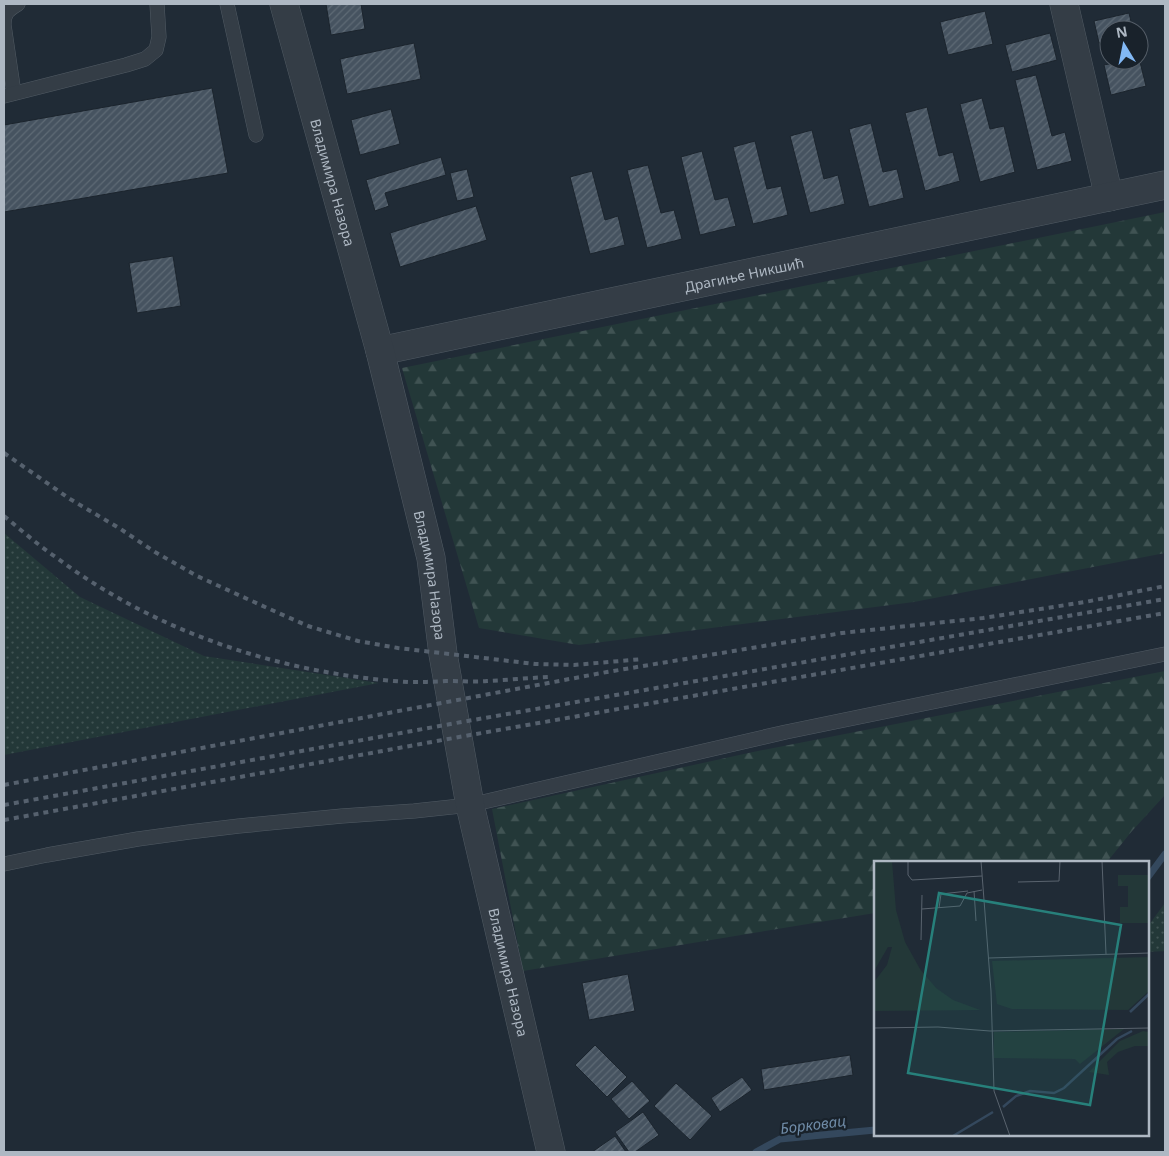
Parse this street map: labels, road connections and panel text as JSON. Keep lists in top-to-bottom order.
{
  "streets": {
    "street": ["Владимира Назора", "Драгиње Никшић"]
  },
  "crossings": [
    ["Владимира Назора", "Драгиње Никшић"]
  ],
  "water": ["Борковац"],
  "north": "top"
}
